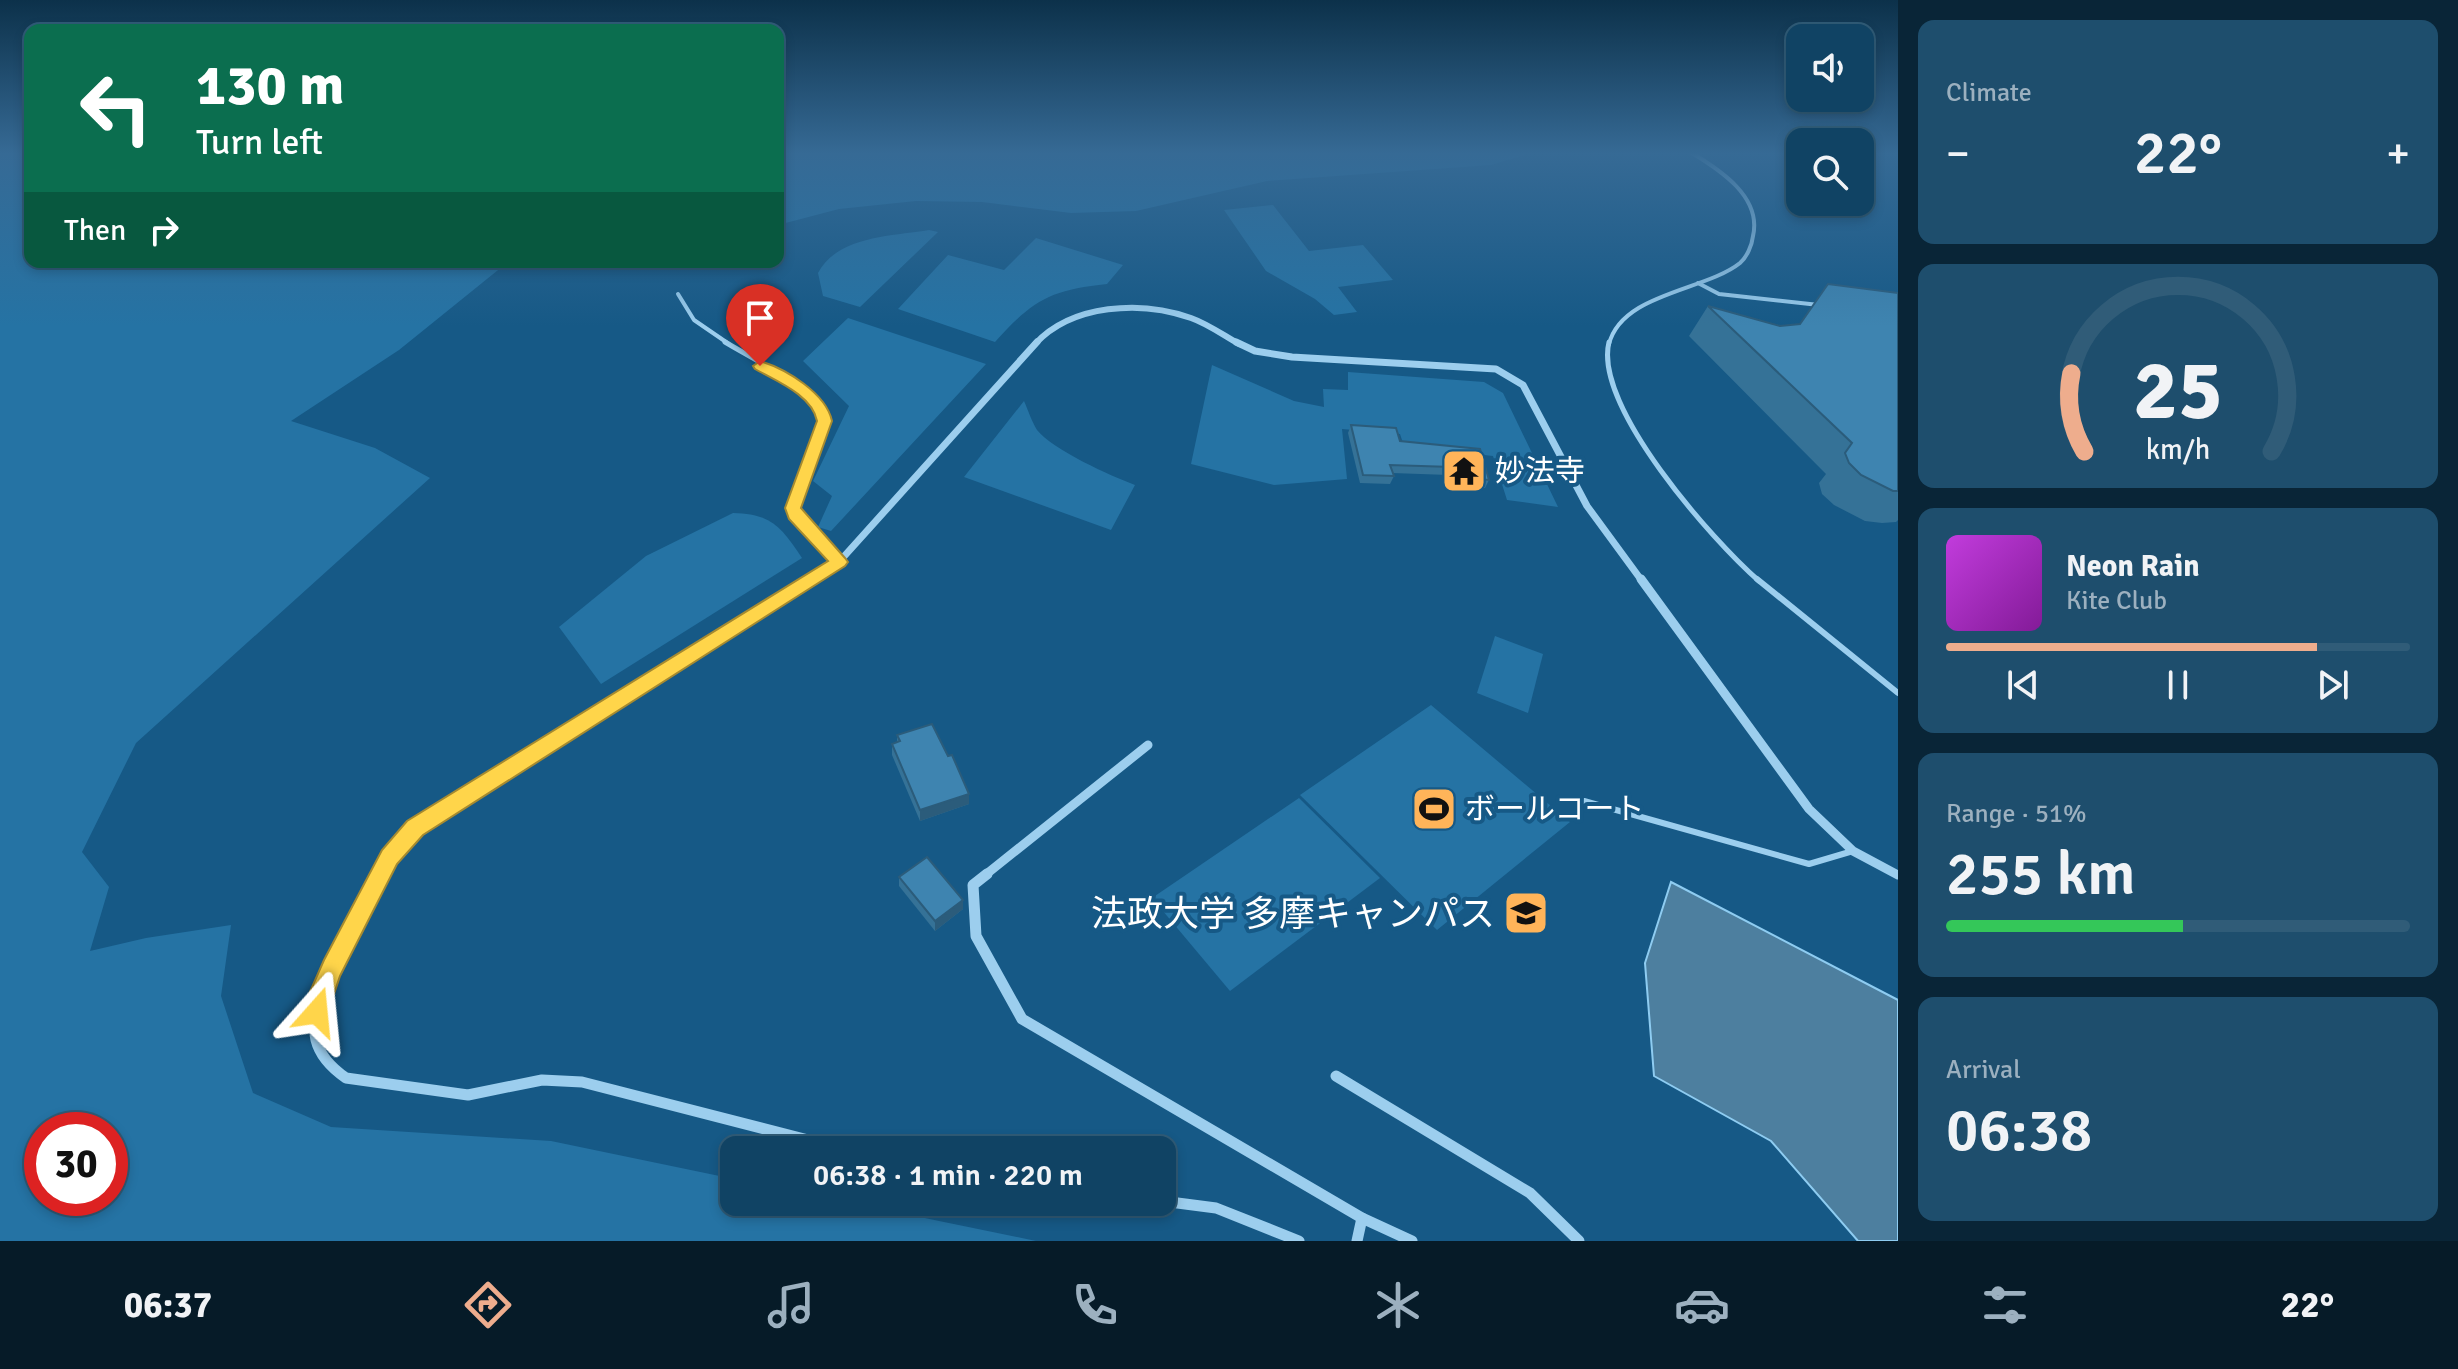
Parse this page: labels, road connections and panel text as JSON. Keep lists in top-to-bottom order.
{
  "places": {
    "temple": ["妙法寺"],
    "sports": ["ボールコート"],
    "school or university": ["法政大学 多摩キャンパス"]
  },
  "page": {
    "tile": [
      "Climate",
      ["Range · 51%", "255 km"],
      ["Arrival", "06:38"]
    ],
    "turn": ["130 m", "Turn left"],
    "heat": ["−", "22°", "+"],
    "then": "Then",
    "song": ["Neon Rain", "Kite Club"],
    "limit": "30",
    "trip": "06:38 · 1 min · 220 m",
    "tabs": ["06:37", "22°"],
    "gauge": ["25", "km/h"]
  }
}
